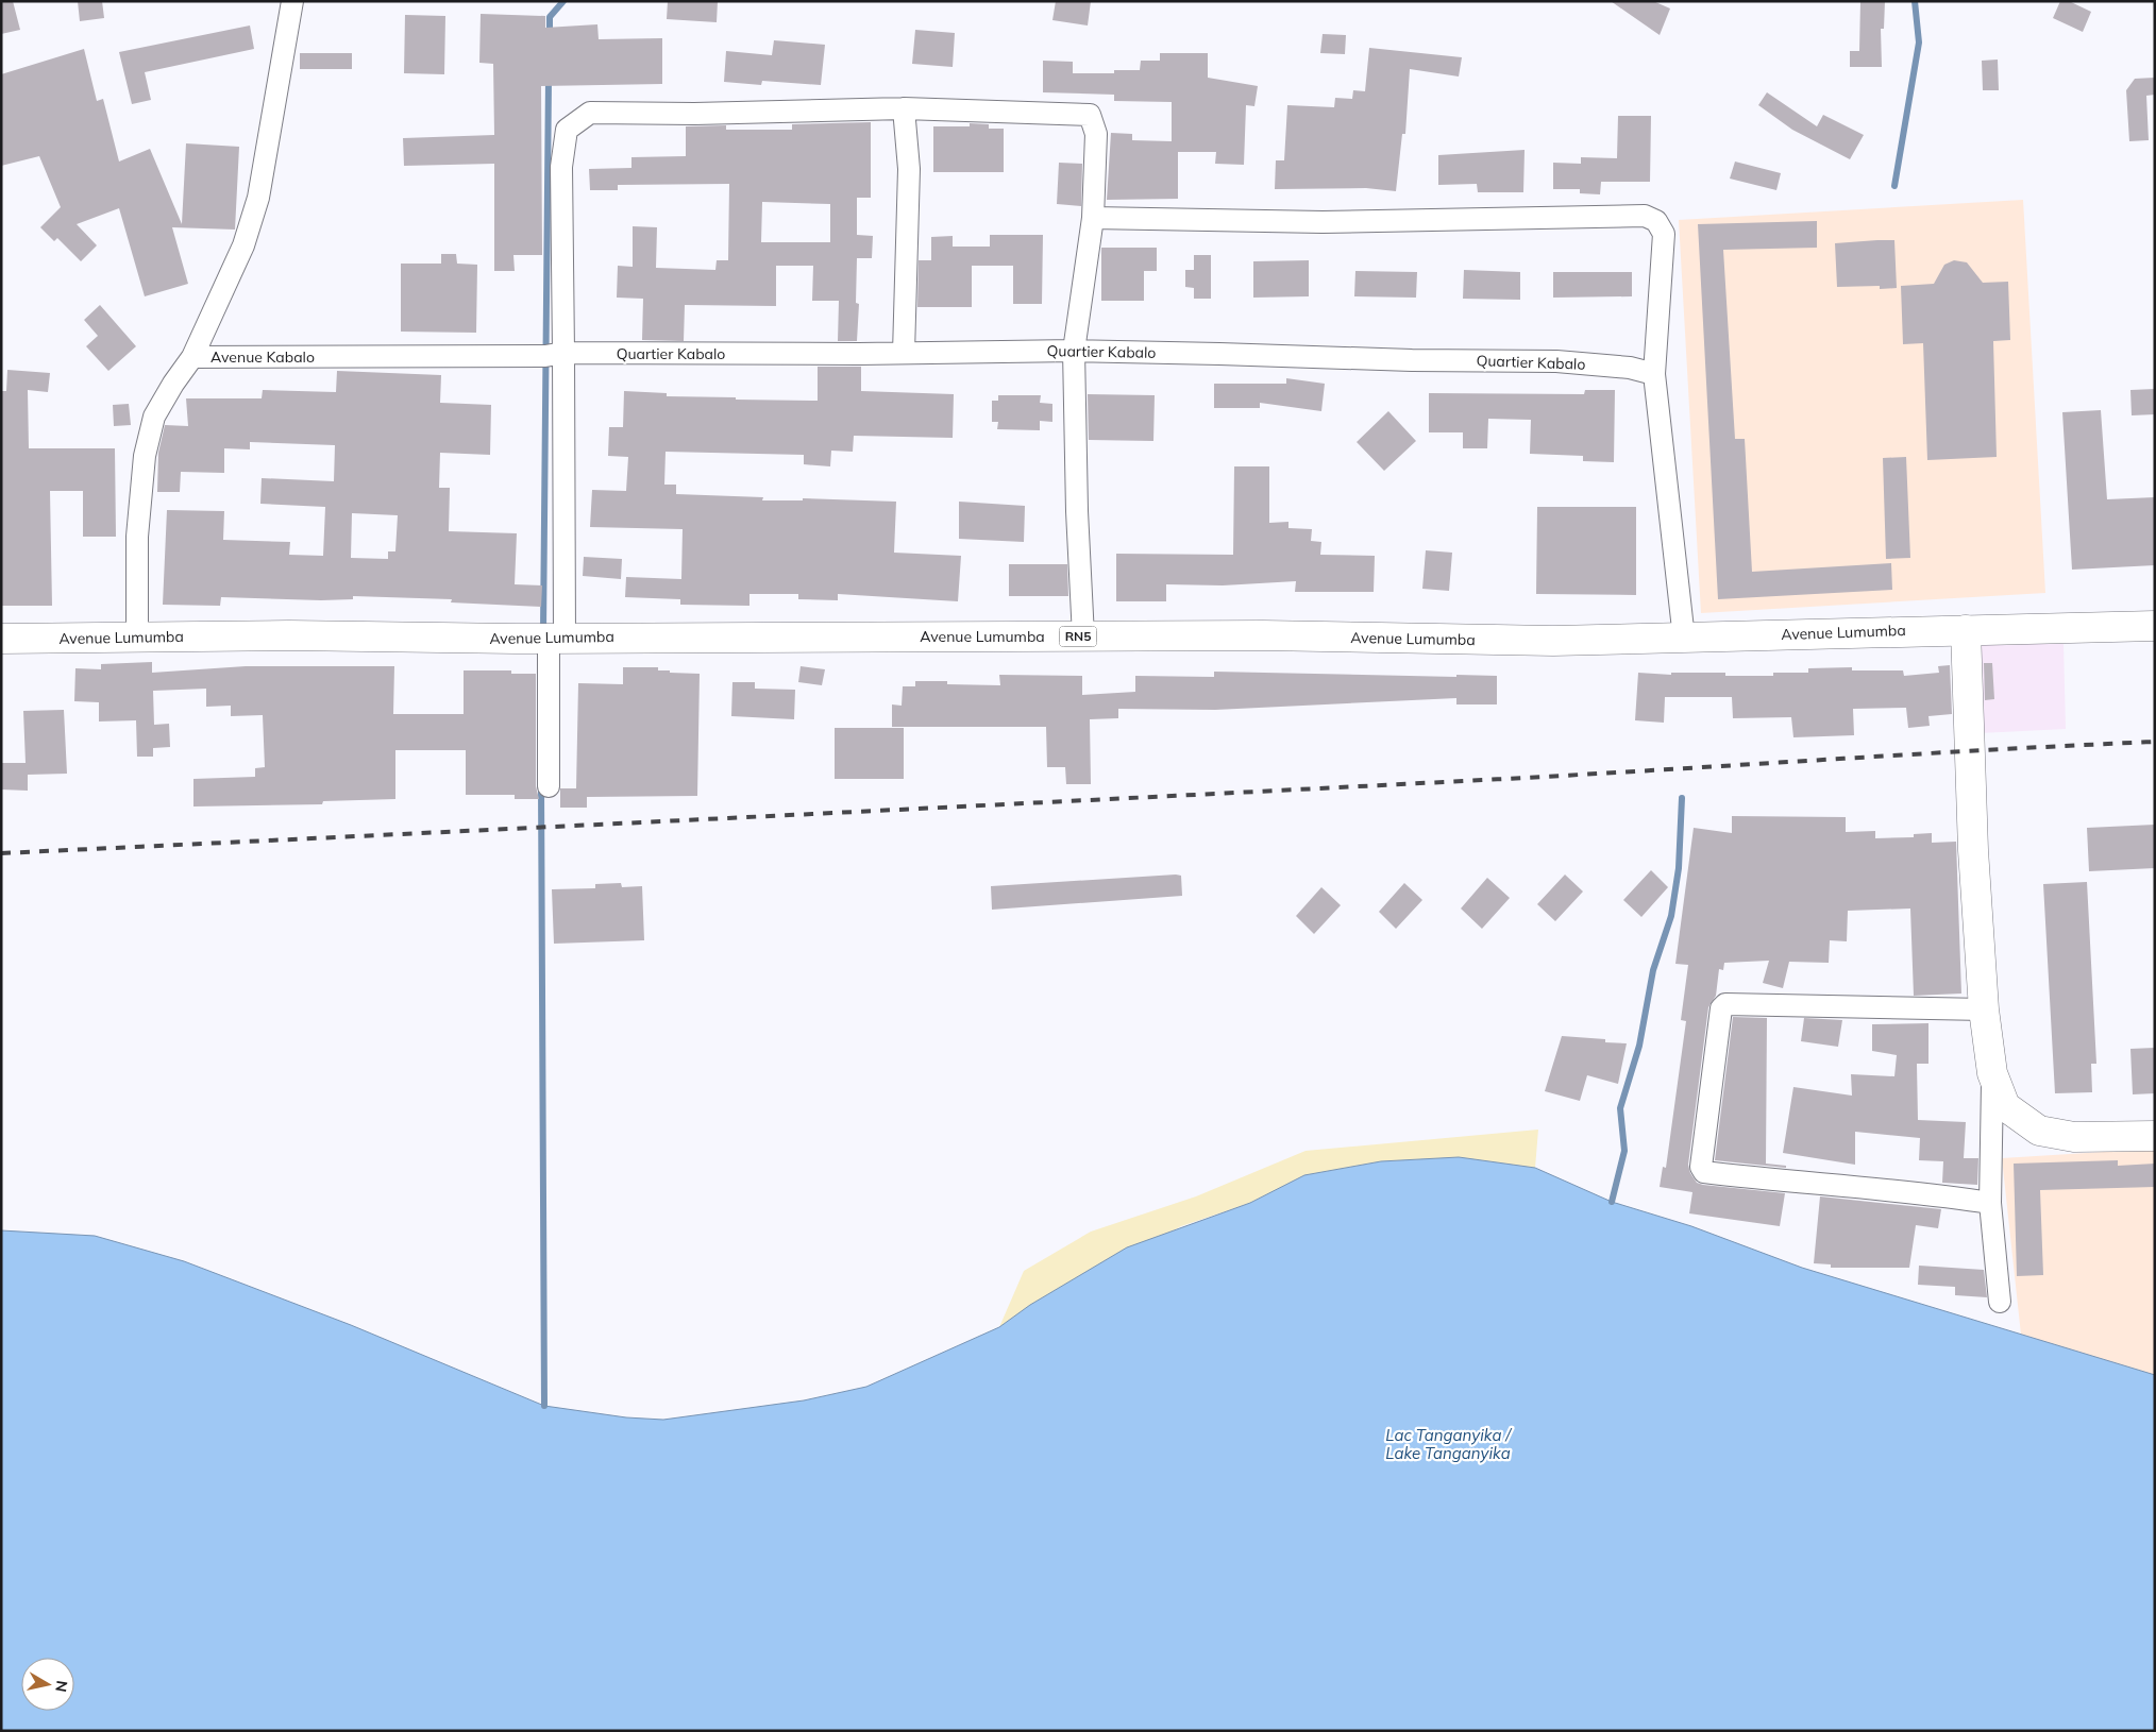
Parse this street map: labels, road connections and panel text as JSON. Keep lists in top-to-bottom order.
{
  "streets": {
    "main road": ["Avenue Lumumba", "RN5"],
    "street": ["Quartier Kabalo", "Avenue Kabalo"]
  },
  "crossings": [
    ["Quartier Kabalo", "Avenue Kabalo"],
    ["Avenue Kabalo", "Avenue Lumumba"]
  ],
  "water": ["Lac Tanganyika / Lake Tanganyika"],
  "north": "right"
}
